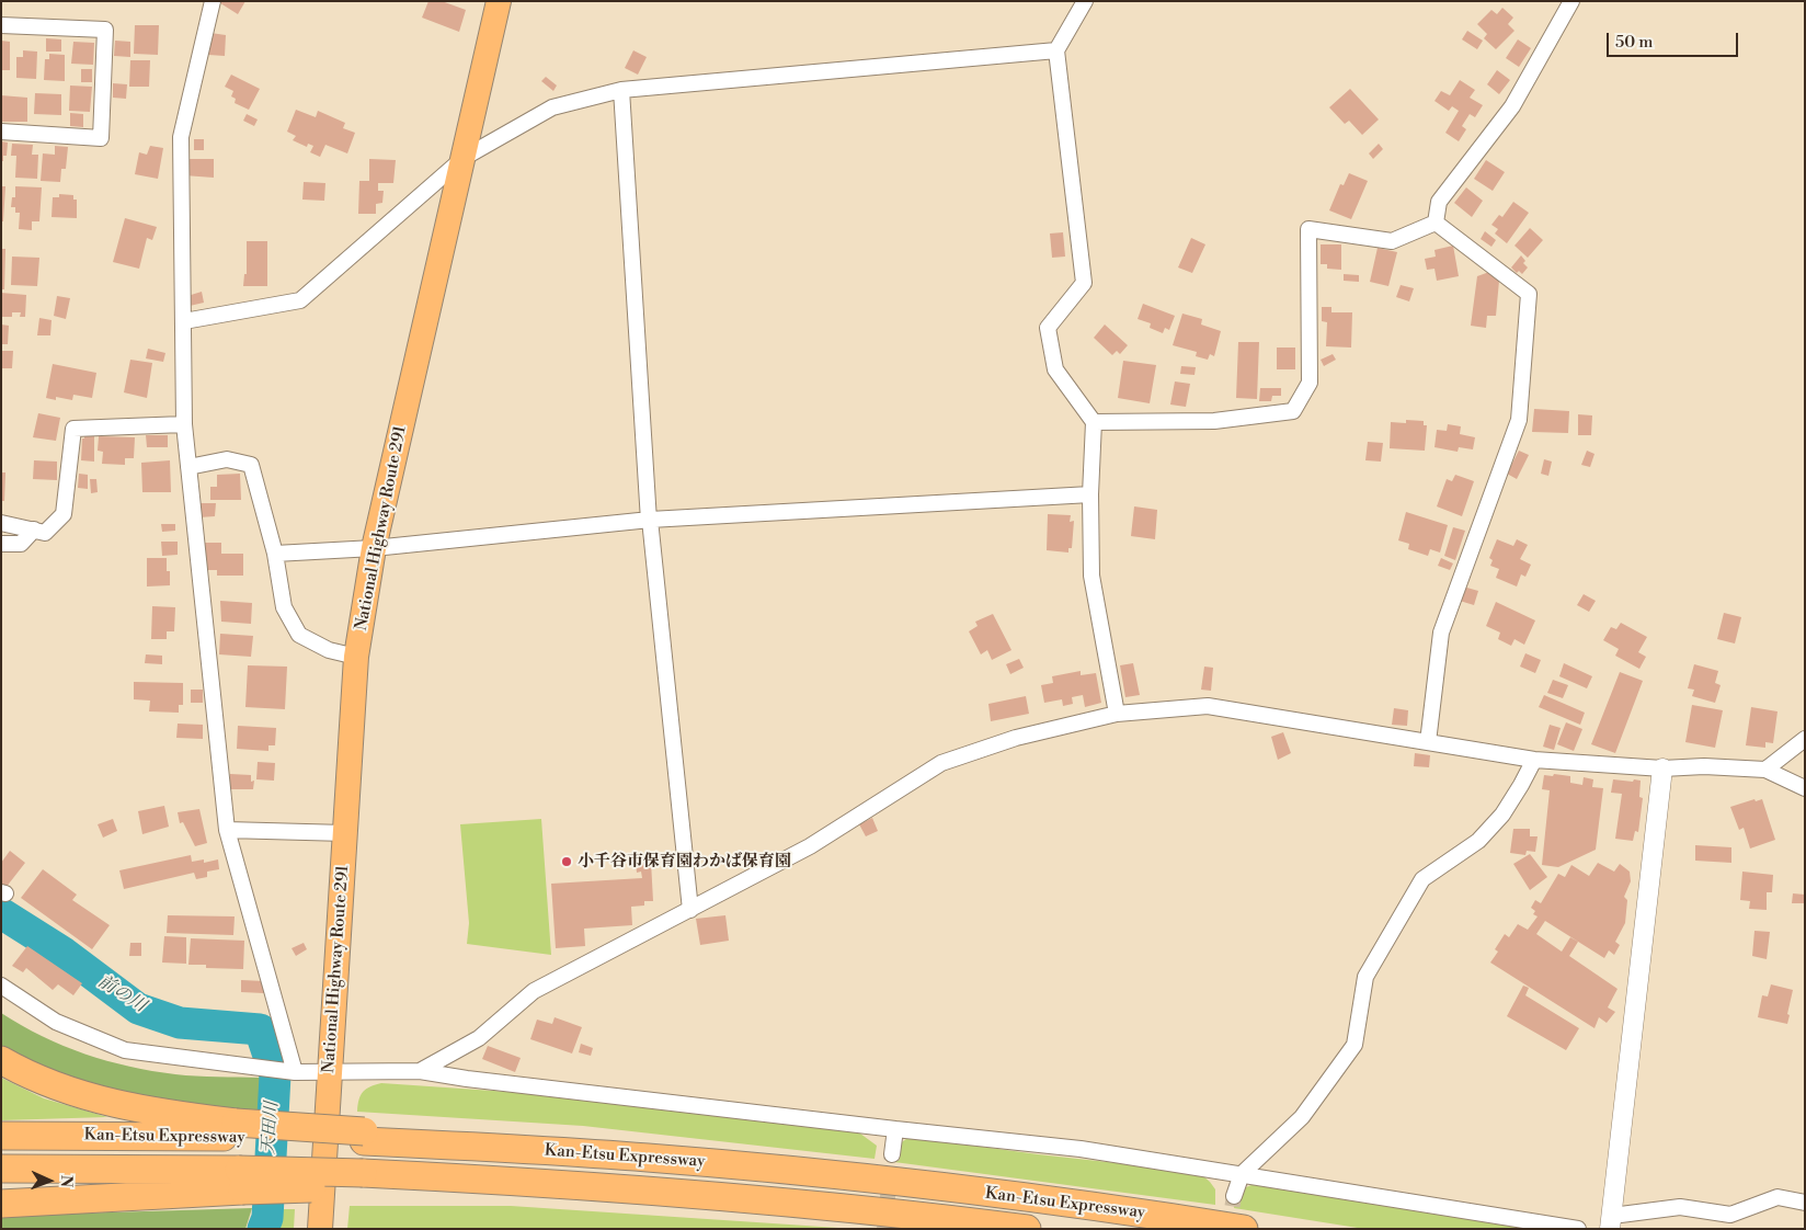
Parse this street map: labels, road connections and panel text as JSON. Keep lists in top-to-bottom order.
{
  "streets": {
    "highway": ["National Highway Route 291", "Kan-Etsu Expressway"]
  },
  "water": ["前の川", "天田川"],
  "places": ["小千谷市保育園わかば保育園"],
  "scale_bar": "50 m",
  "north": "right"
}
